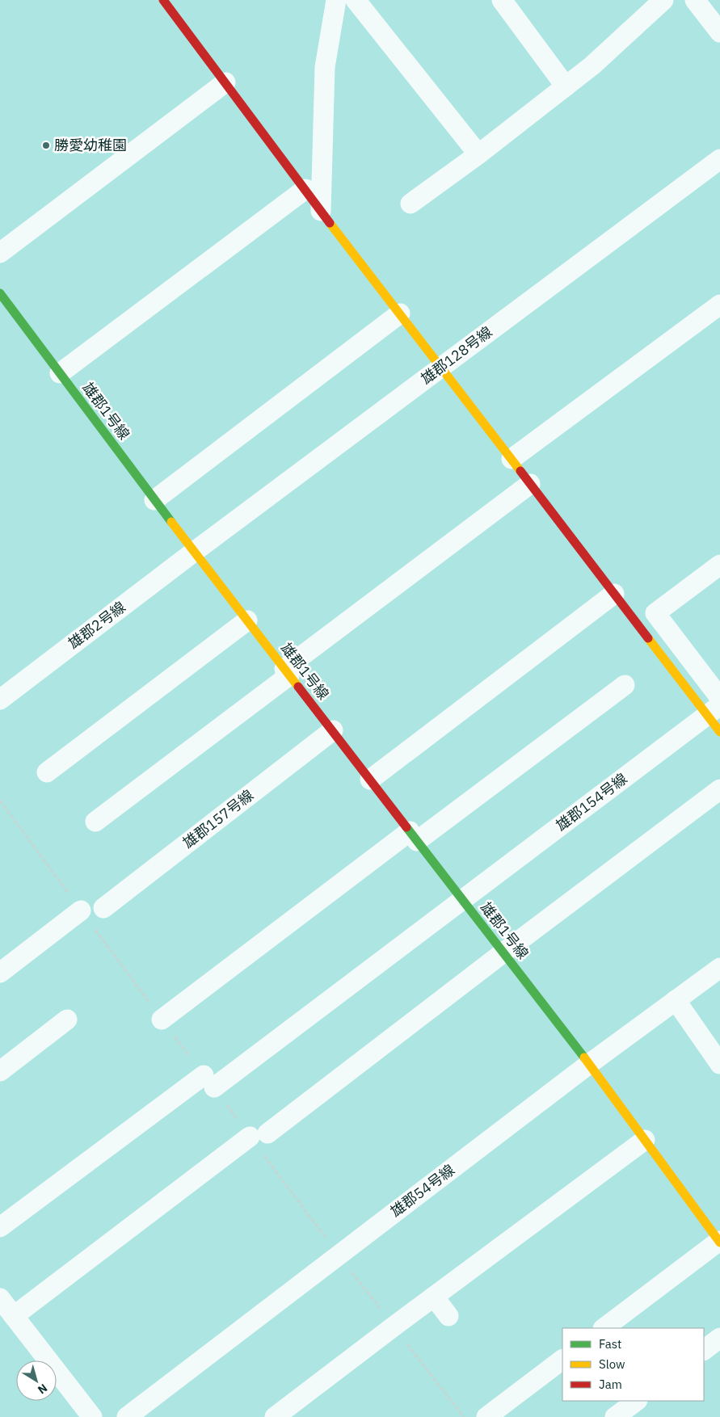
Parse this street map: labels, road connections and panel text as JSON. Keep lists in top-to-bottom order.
{
  "streets": {
    "street": [
      "雄郡128号線",
      "雄郡1号線",
      "雄郡2号線",
      "雄郡154号線",
      "雄郡157号線",
      "雄郡54号線"
    ]
  },
  "crossings": [
    ["雄郡128号線", "雄郡1号線"],
    ["雄郡128号線", "雄郡2号線"],
    ["雄郡1号線", "雄郡2号線"],
    ["雄郡1号線", "雄郡154号線"],
    ["雄郡1号線", "雄郡157号線"],
    ["雄郡1号線", "雄郡54号線"]
  ],
  "places": ["勝愛幼稚園"],
  "legend": ["Fast", "Slow", "Jam"],
  "north": "bottom right"
}
